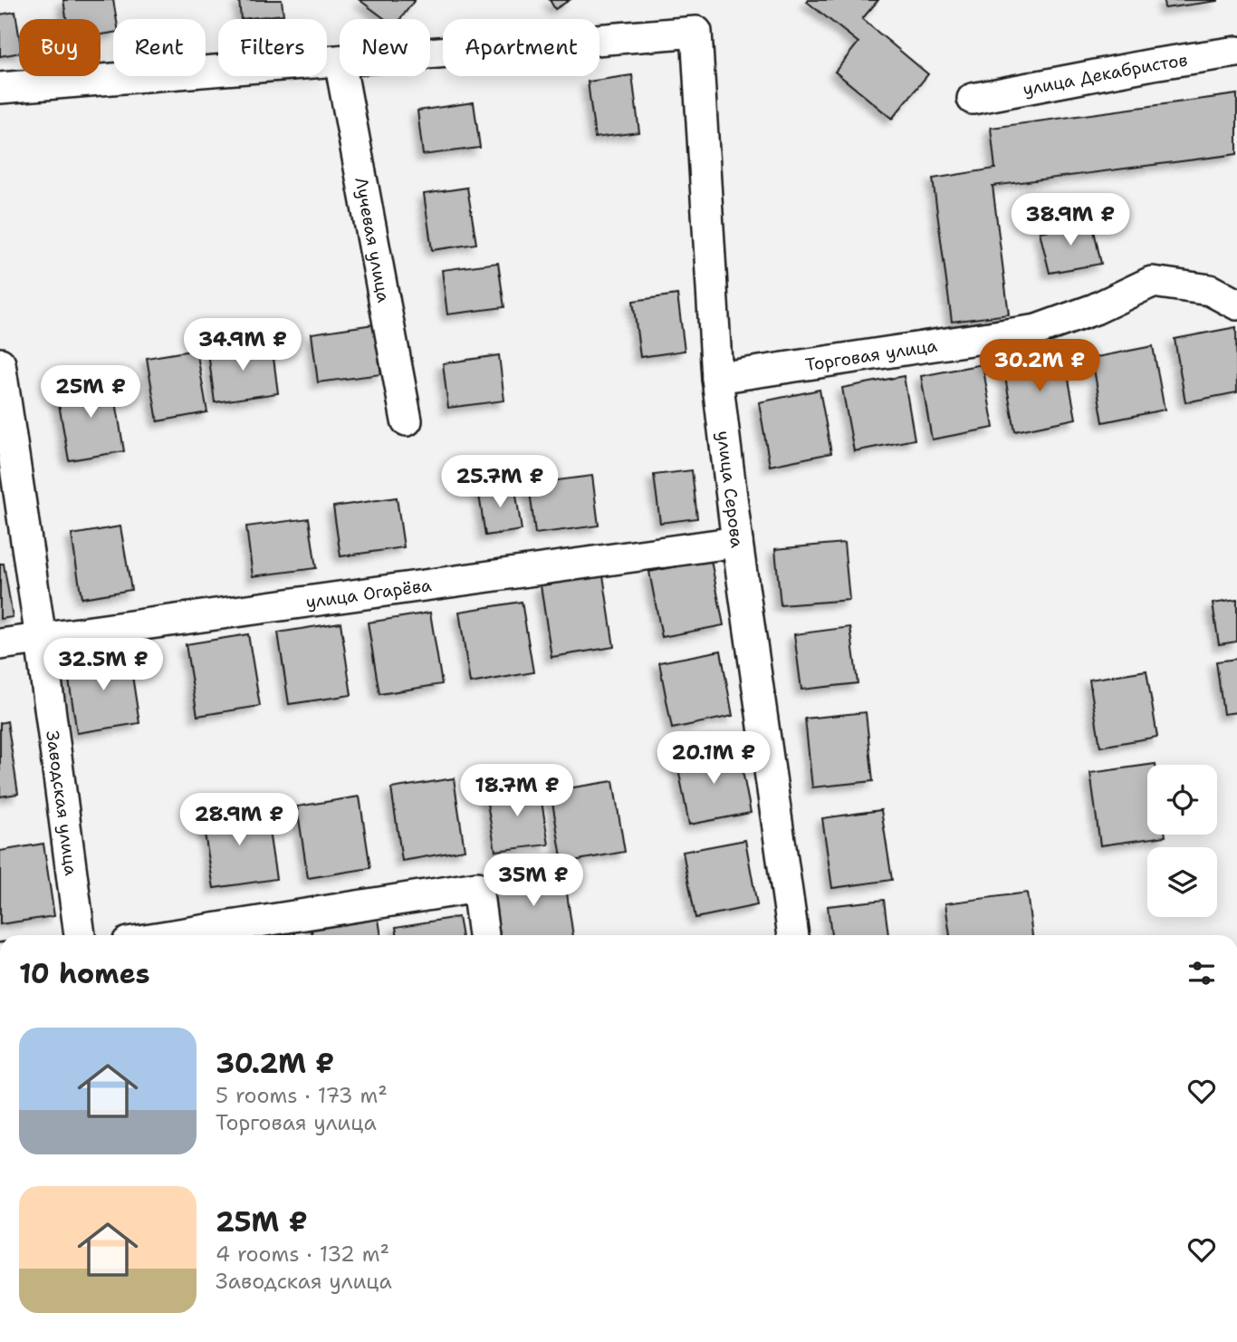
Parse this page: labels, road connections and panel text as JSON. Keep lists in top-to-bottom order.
{
  "streets": {
    "street": [
      "улица Декабристов",
      "Лучевая улица",
      "Торговая улица",
      "улица Серова",
      "улица Огарёва",
      "Заводская улица"
    ]
  },
  "crossings": [
    ["Торговая улица", "улица Серова"],
    ["улица Серова", "улица Огарёва"],
    ["улица Огарёва", "Заводская улица"]
  ],
  "page": {
    "chip": [
      "Buy",
      "Rent",
      "Filters",
      "New",
      "Apartment"
    ],
    "price": [
      "38.9M ₽",
      "34.9M ₽",
      "30.2M ₽",
      "25M ₽",
      "25.7M ₽",
      "32.5M ₽",
      "20.1M ₽",
      "18.7M ₽",
      "28.9M ₽",
      "35M ₽"
    ],
    "heading": "10 homes",
    "list": [
      {
        "name": "30.2M ₽",
        "note": "5 rooms · 173 m² · Торговая улица"
      },
      {
        "name": "25M ₽",
        "note": "4 rooms · 132 m² · Заводская улица"
      }
    ]
  }
}
